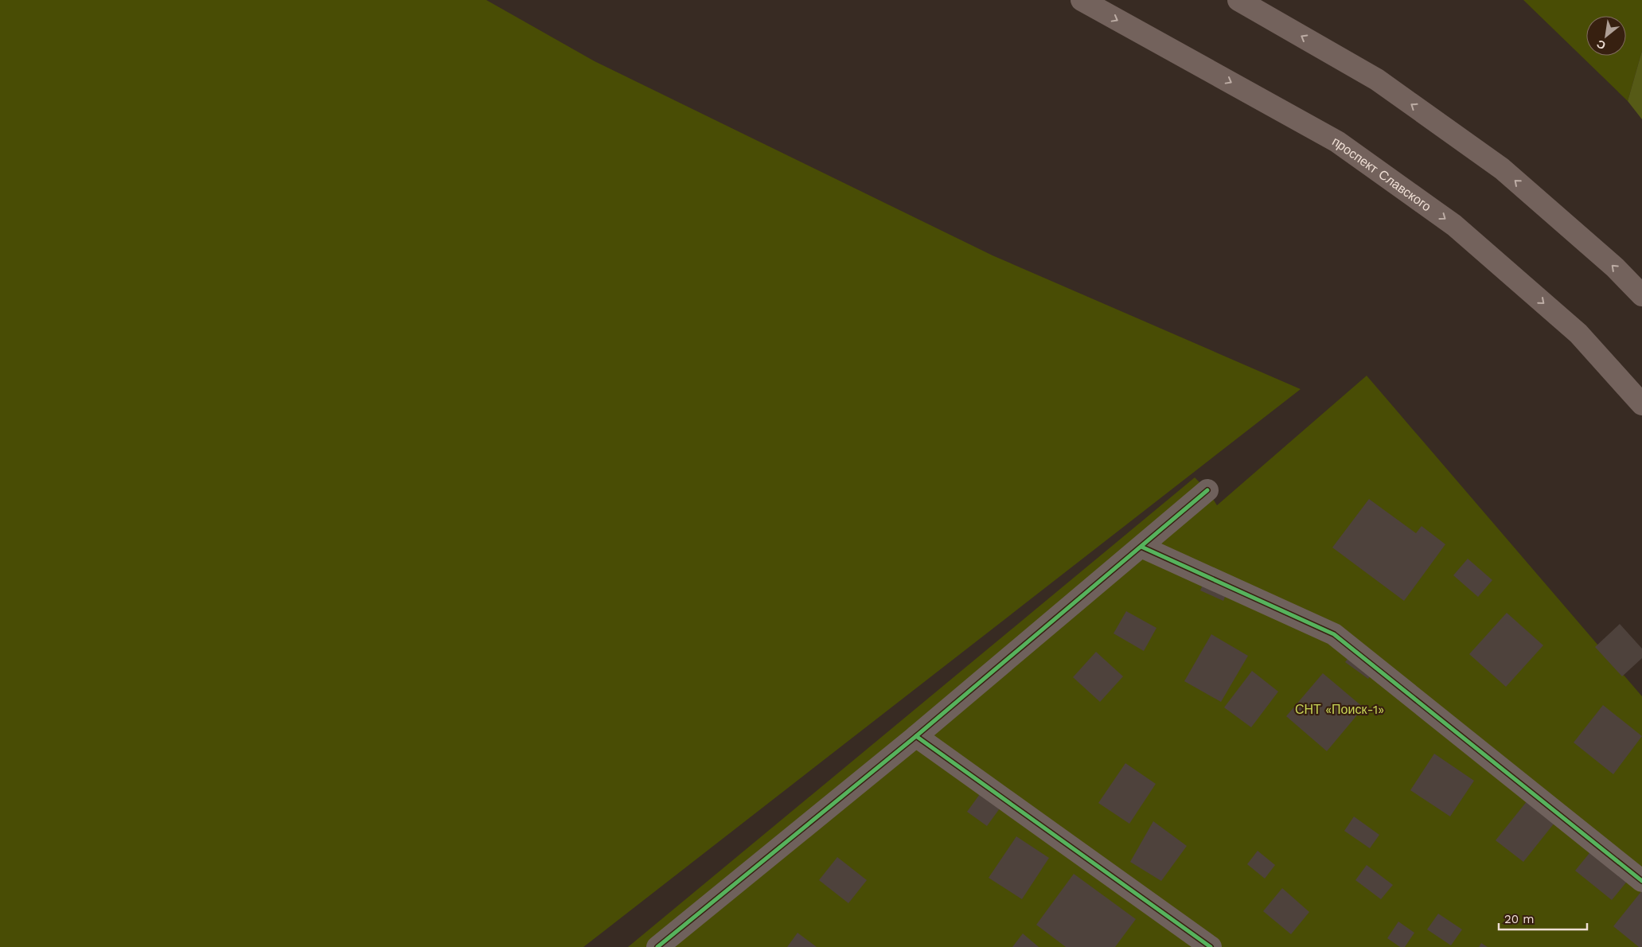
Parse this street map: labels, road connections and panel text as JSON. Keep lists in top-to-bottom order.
{
  "streets": {
    "main road": ["проспект Славского"]
  },
  "parks": ["СНТ «Поиск-1»"],
  "scale_bar": "20 m",
  "north": "bottom left"
}
